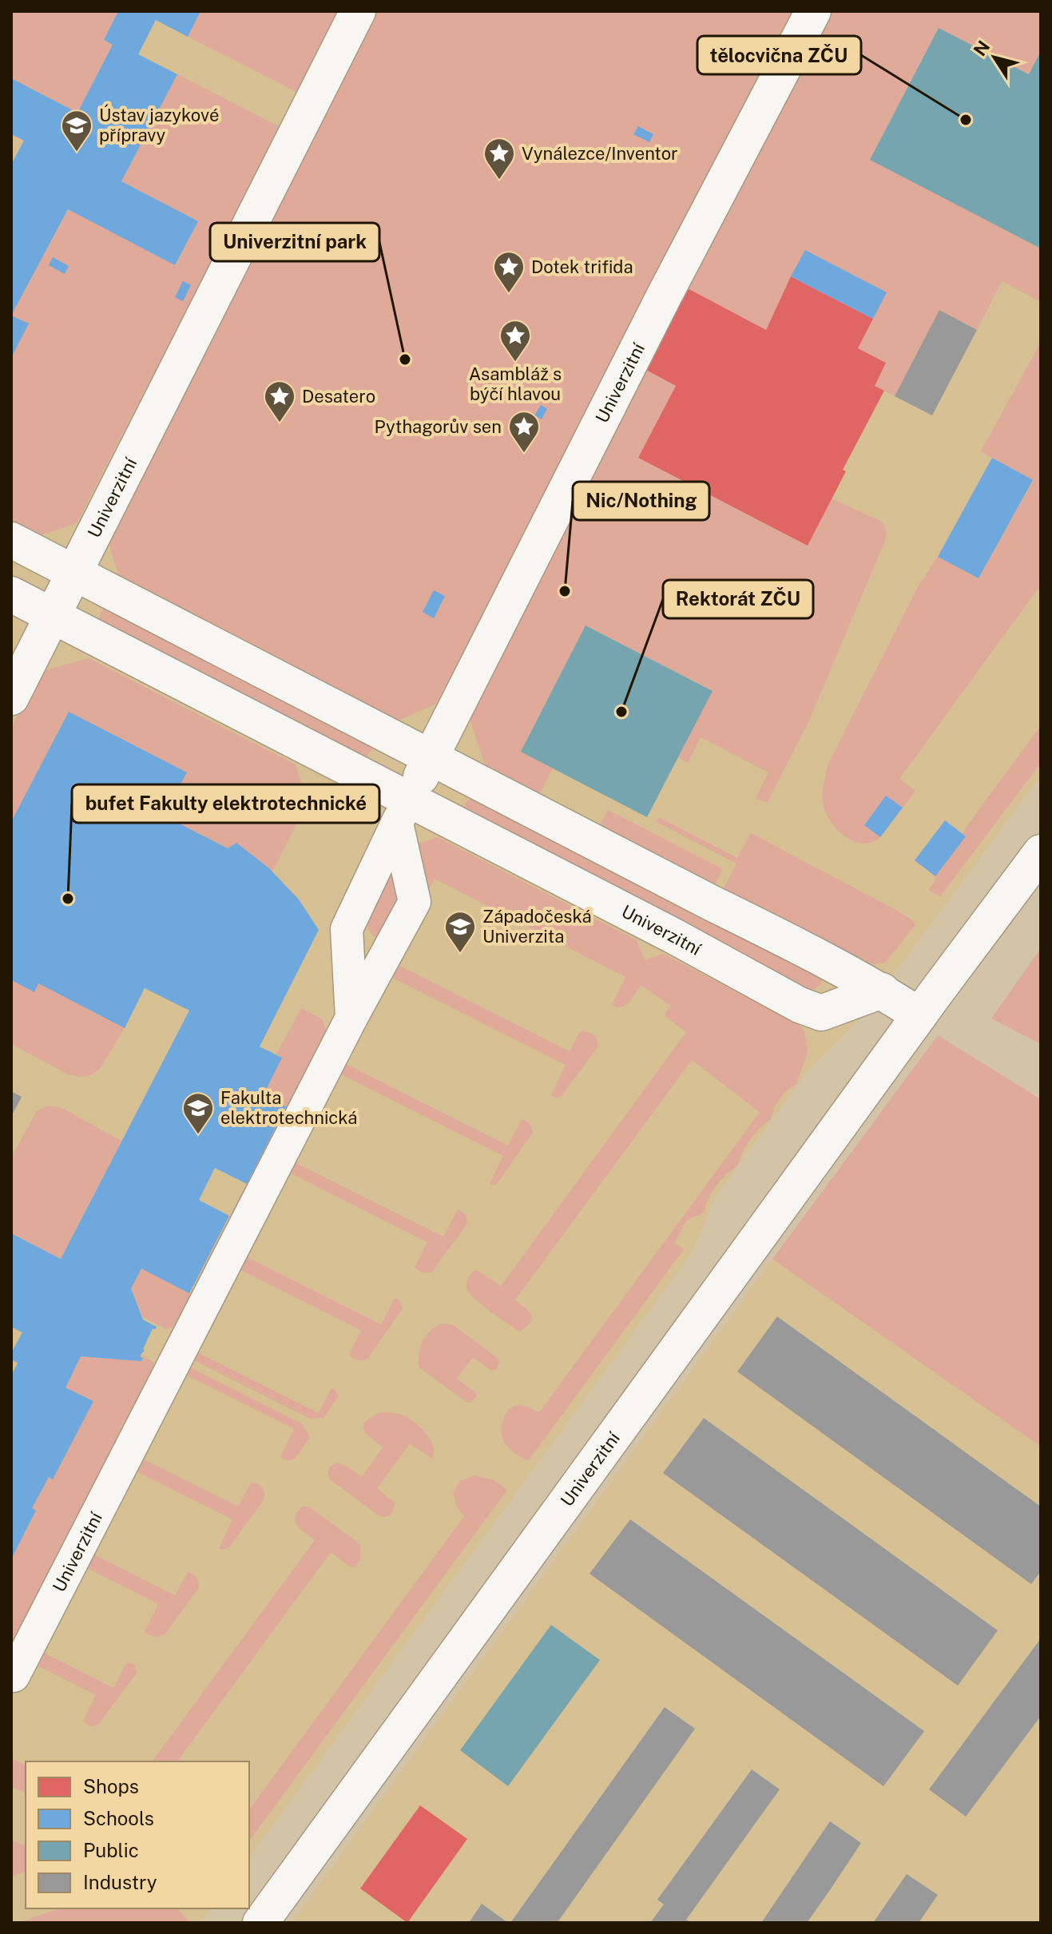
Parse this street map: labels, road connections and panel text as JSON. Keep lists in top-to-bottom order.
{
  "streets": {
    "street": ["Univerzitní"]
  },
  "places": {
    "other": [
      "tělocvična ZČU",
      "Univerzitní park",
      "Nic/Nothing",
      "Rektorát ZČU",
      "bufet Fakulty elektrotechnické"
    ],
    "school or university": ["Ústav jazykové přípravy", "Západočeská Univerzita", "Fakulta elektrotechnická"],
    "place": [
      "Vynálezce/Inventor",
      "Dotek trifida",
      "Asambláž s býčí hlavou",
      "Desatero",
      "Pythagorův sen"
    ]
  },
  "legend": [
    "Shops",
    "Schools",
    "Public",
    "Industry"
  ],
  "north": "top left"
}
